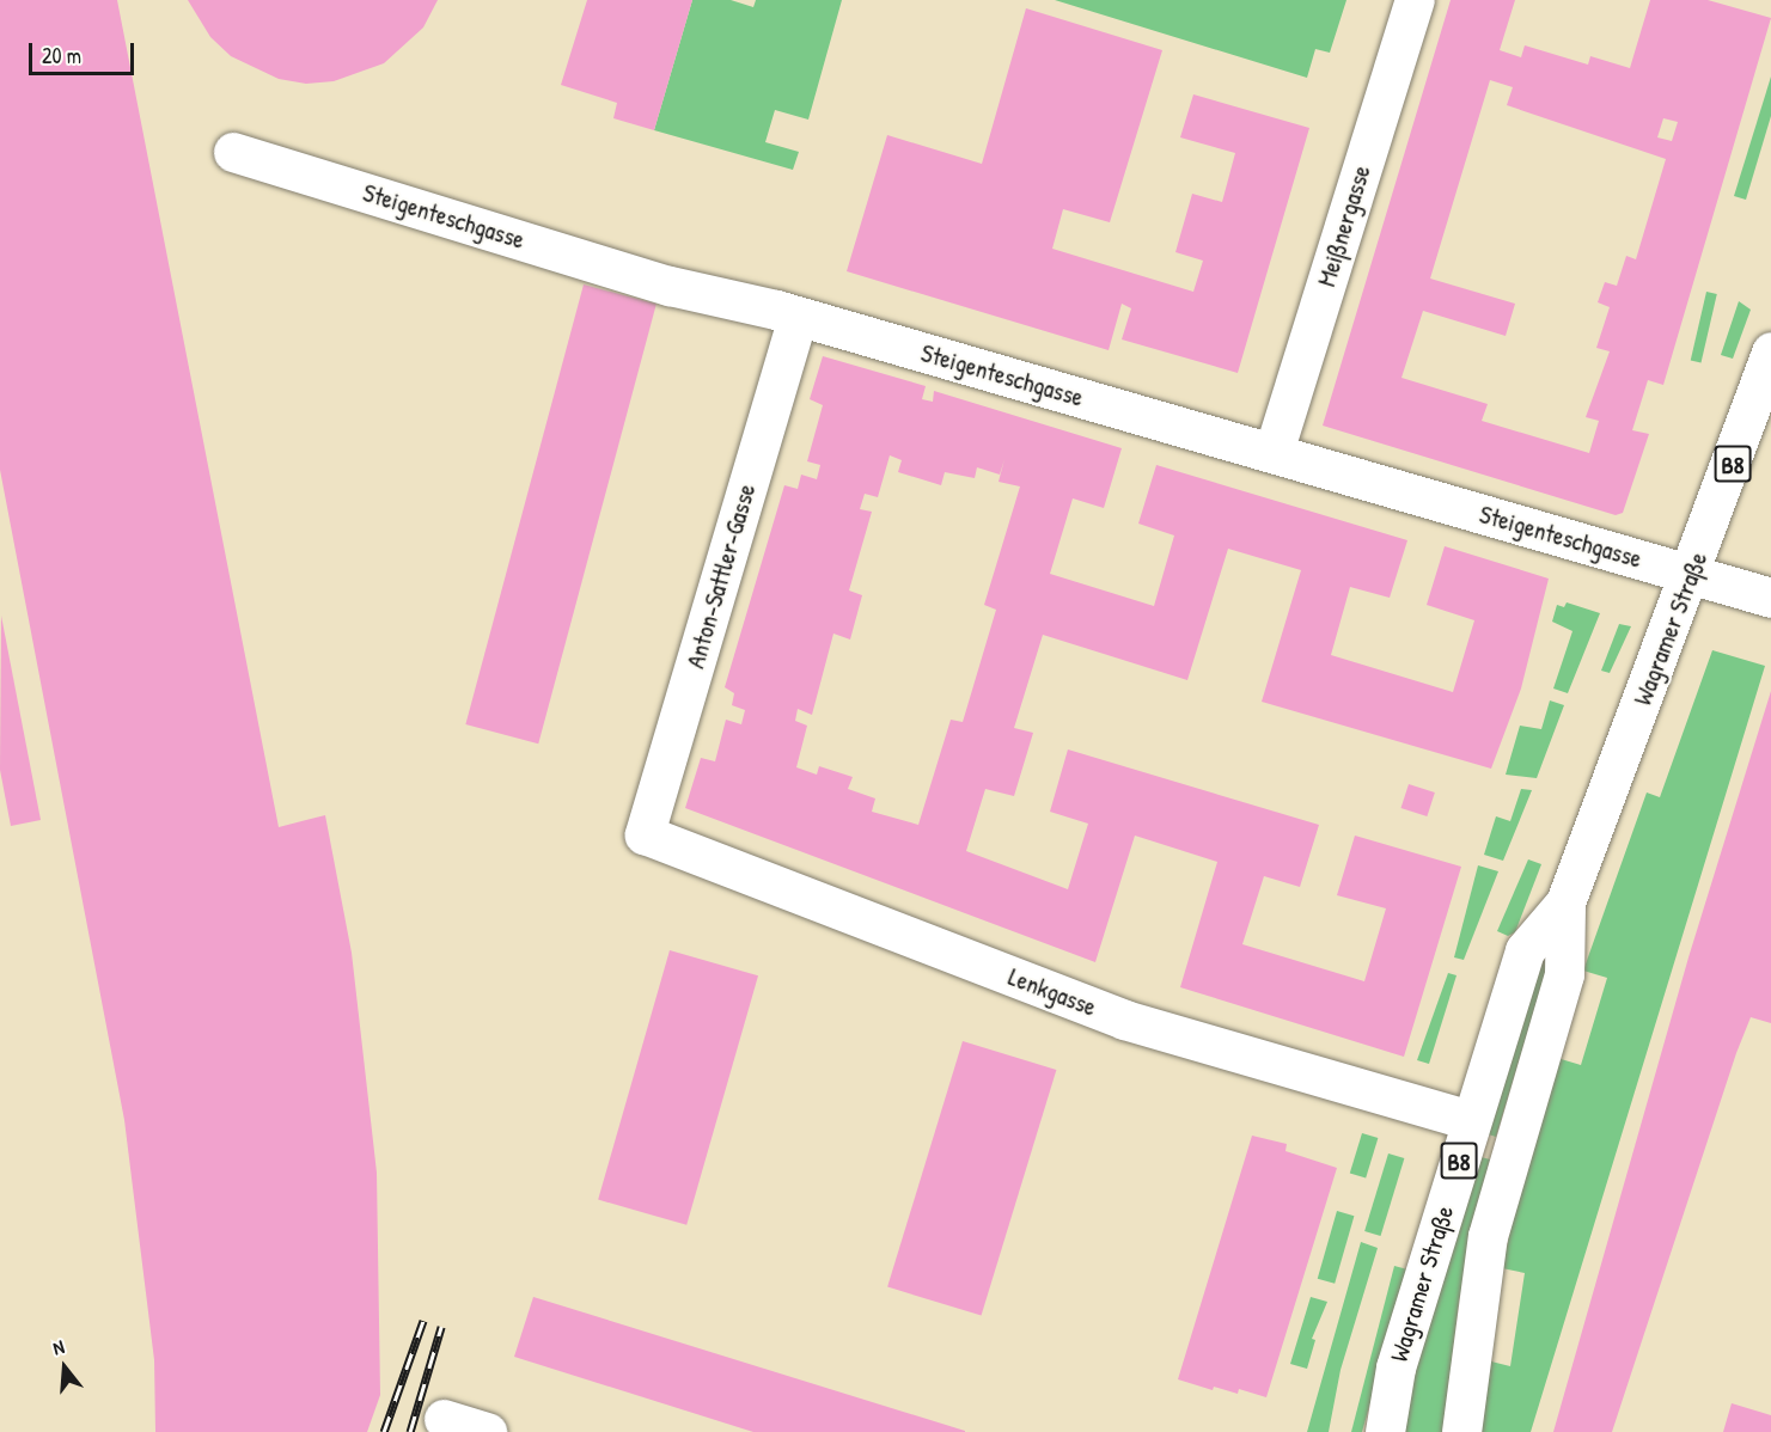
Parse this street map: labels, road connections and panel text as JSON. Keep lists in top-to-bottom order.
{
  "streets": {
    "street": [
      "Steigenteschgasse",
      "Meißnergasse",
      "B8",
      "Anton-Sattler-Gasse",
      "Wagramer Straße",
      "Lenkgasse"
    ]
  },
  "crossings": [
    ["Steigenteschgasse", "Meißnergasse"],
    ["Steigenteschgasse", "Anton-Sattler-Gasse"],
    ["Steigenteschgasse", "Wagramer Straße"],
    ["Anton-Sattler-Gasse", "Lenkgasse"],
    ["Wagramer Straße", "Lenkgasse"]
  ],
  "scale_bar": "20 m",
  "north": "top"
}
